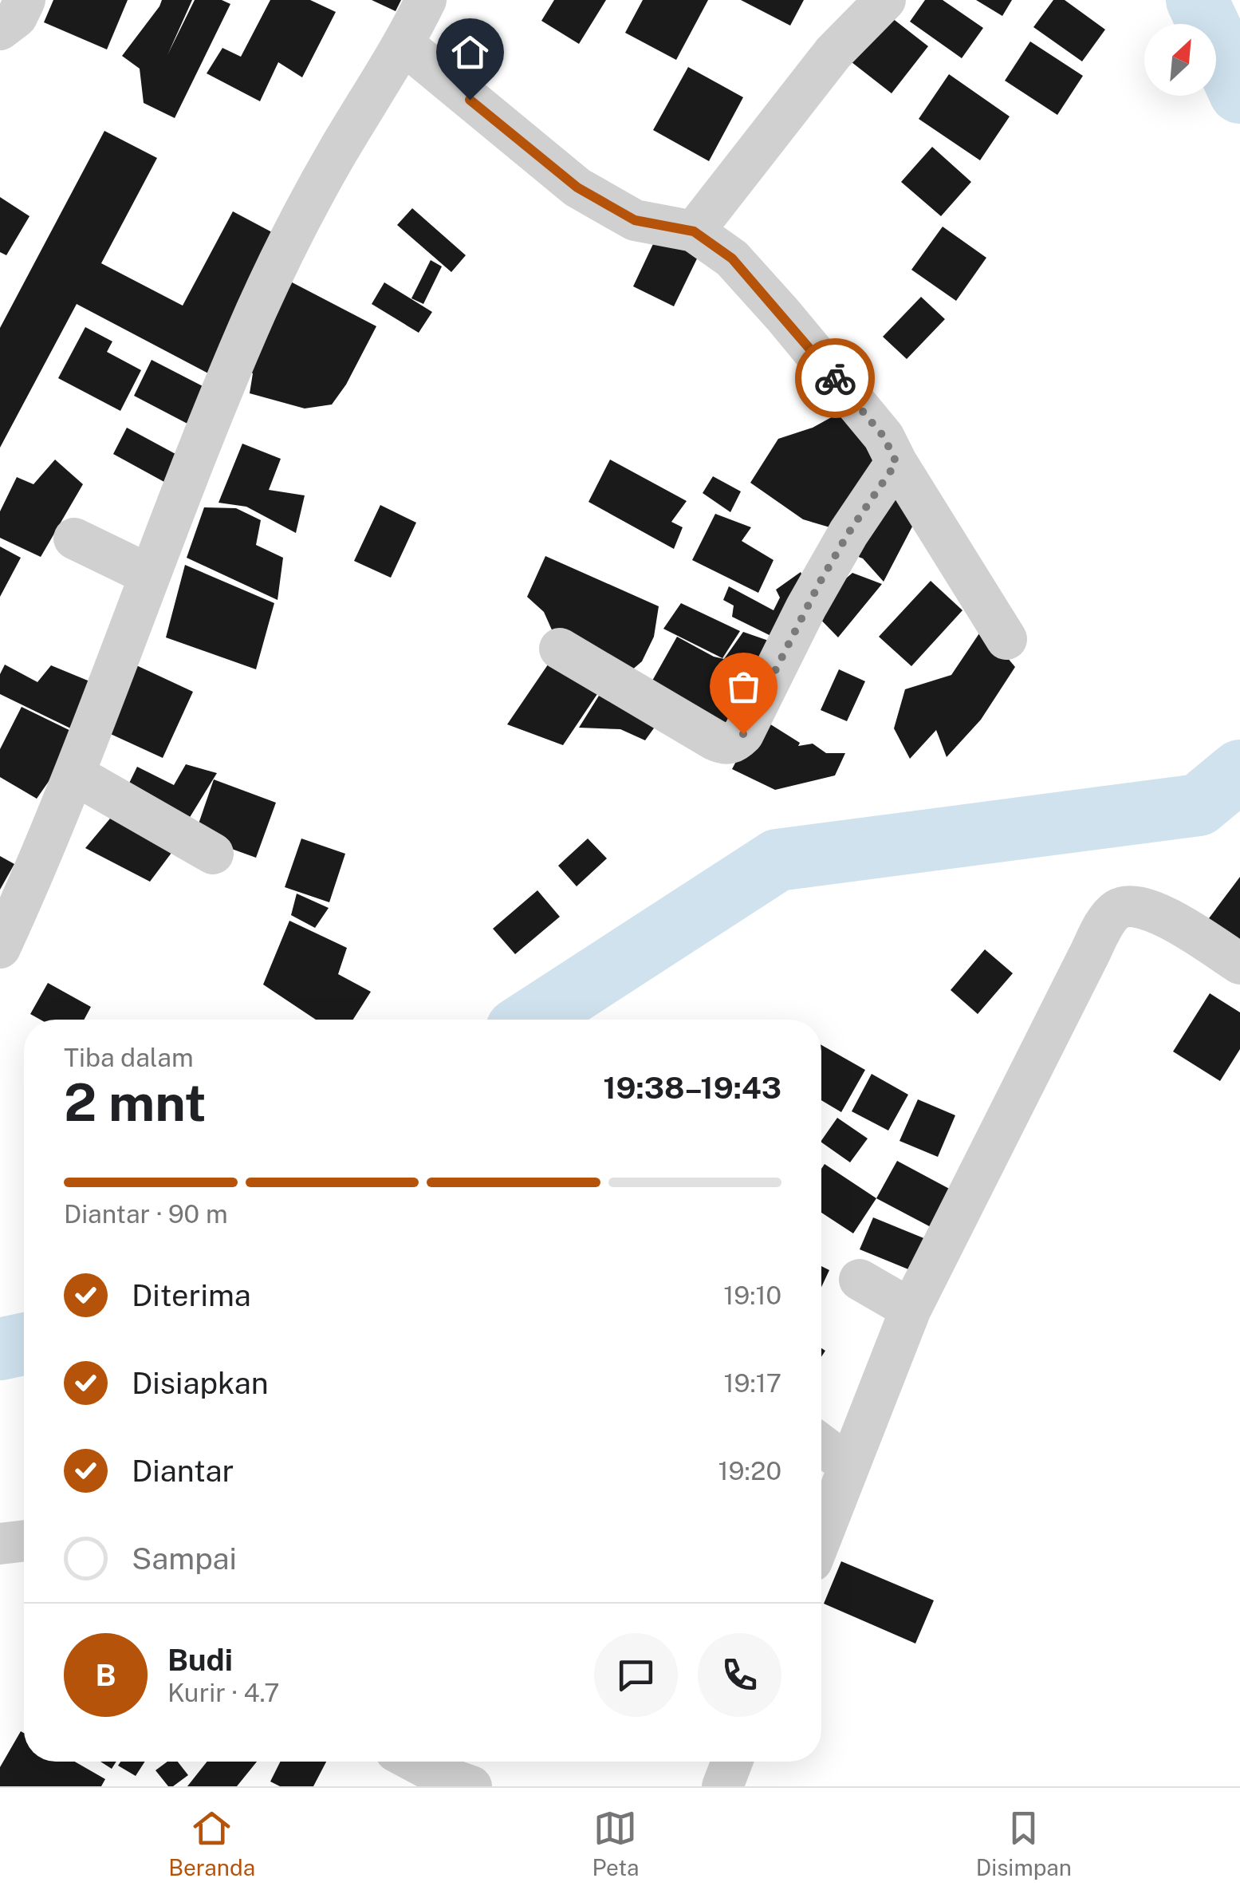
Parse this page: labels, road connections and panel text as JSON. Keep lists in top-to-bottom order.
{
  "north": "top right",
  "page": {
    "heading": ["2 mnt", "Tiba dalam", "19:38–19:43"],
    "panel": ["Budi", "Kurir · 4.7"],
    "bar": "Diantar · 90 m",
    "list": [
      ["Diterima", "19:10"],
      ["Disiapkan", "19:17"],
      ["Diantar", "19:20"],
      "Sampai"
    ],
    "round": "B",
    "tabs": ["Beranda", "Peta", "Disimpan"]
  }
}
